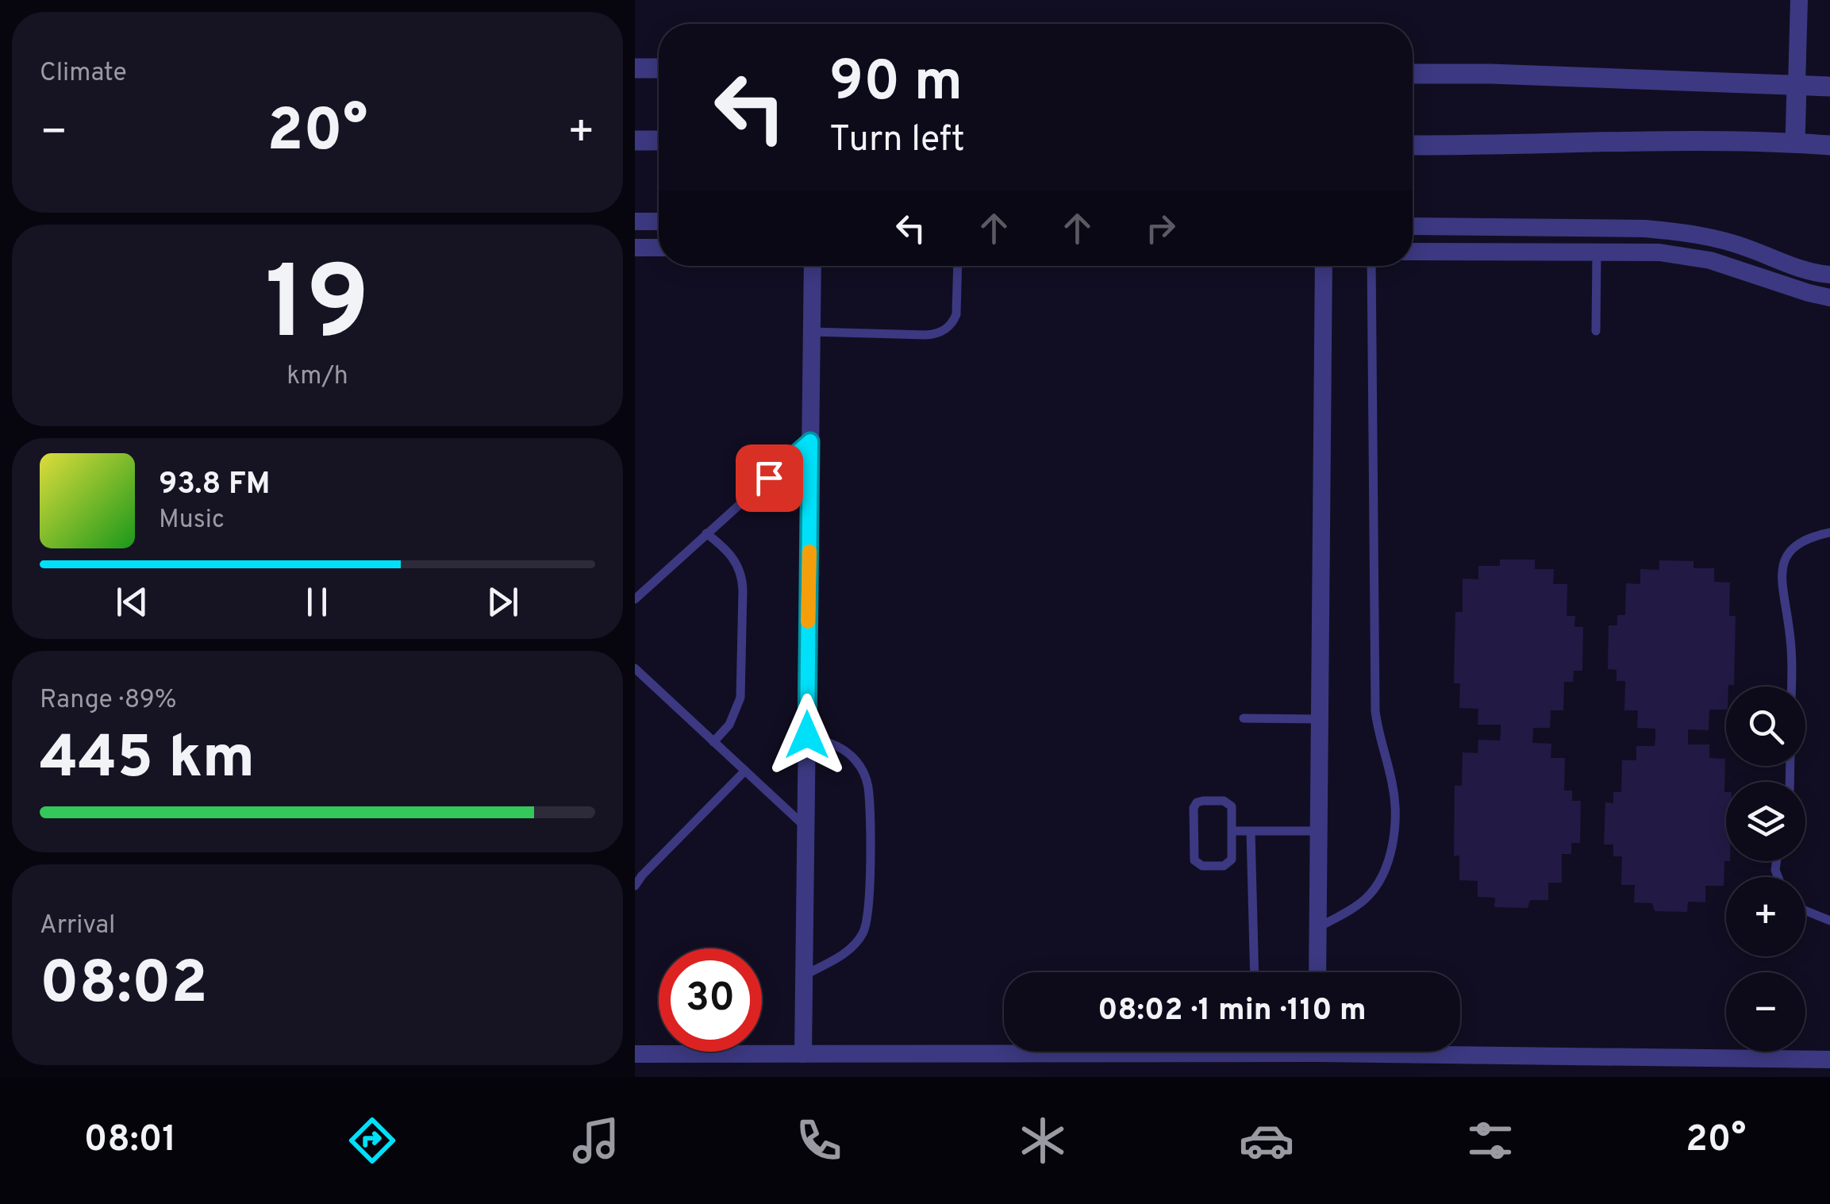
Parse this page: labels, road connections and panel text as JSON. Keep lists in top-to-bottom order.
{
  "page": {
    "tile": [
      "Climate",
      ["19", "km/h"],
      ["Range · 89%", "445 km"],
      ["Arrival", "08:02"]
    ],
    "turn": ["90 m", "Turn left"],
    "heat": ["−", "20°", "+"],
    "song": ["93.8 FM", "Music"],
    "map_buttons": ["+", "−"],
    "limit": "30",
    "trip": "08:02 · 1 min · 110 m",
    "tabs": ["08:01", "20°"]
  }
}
